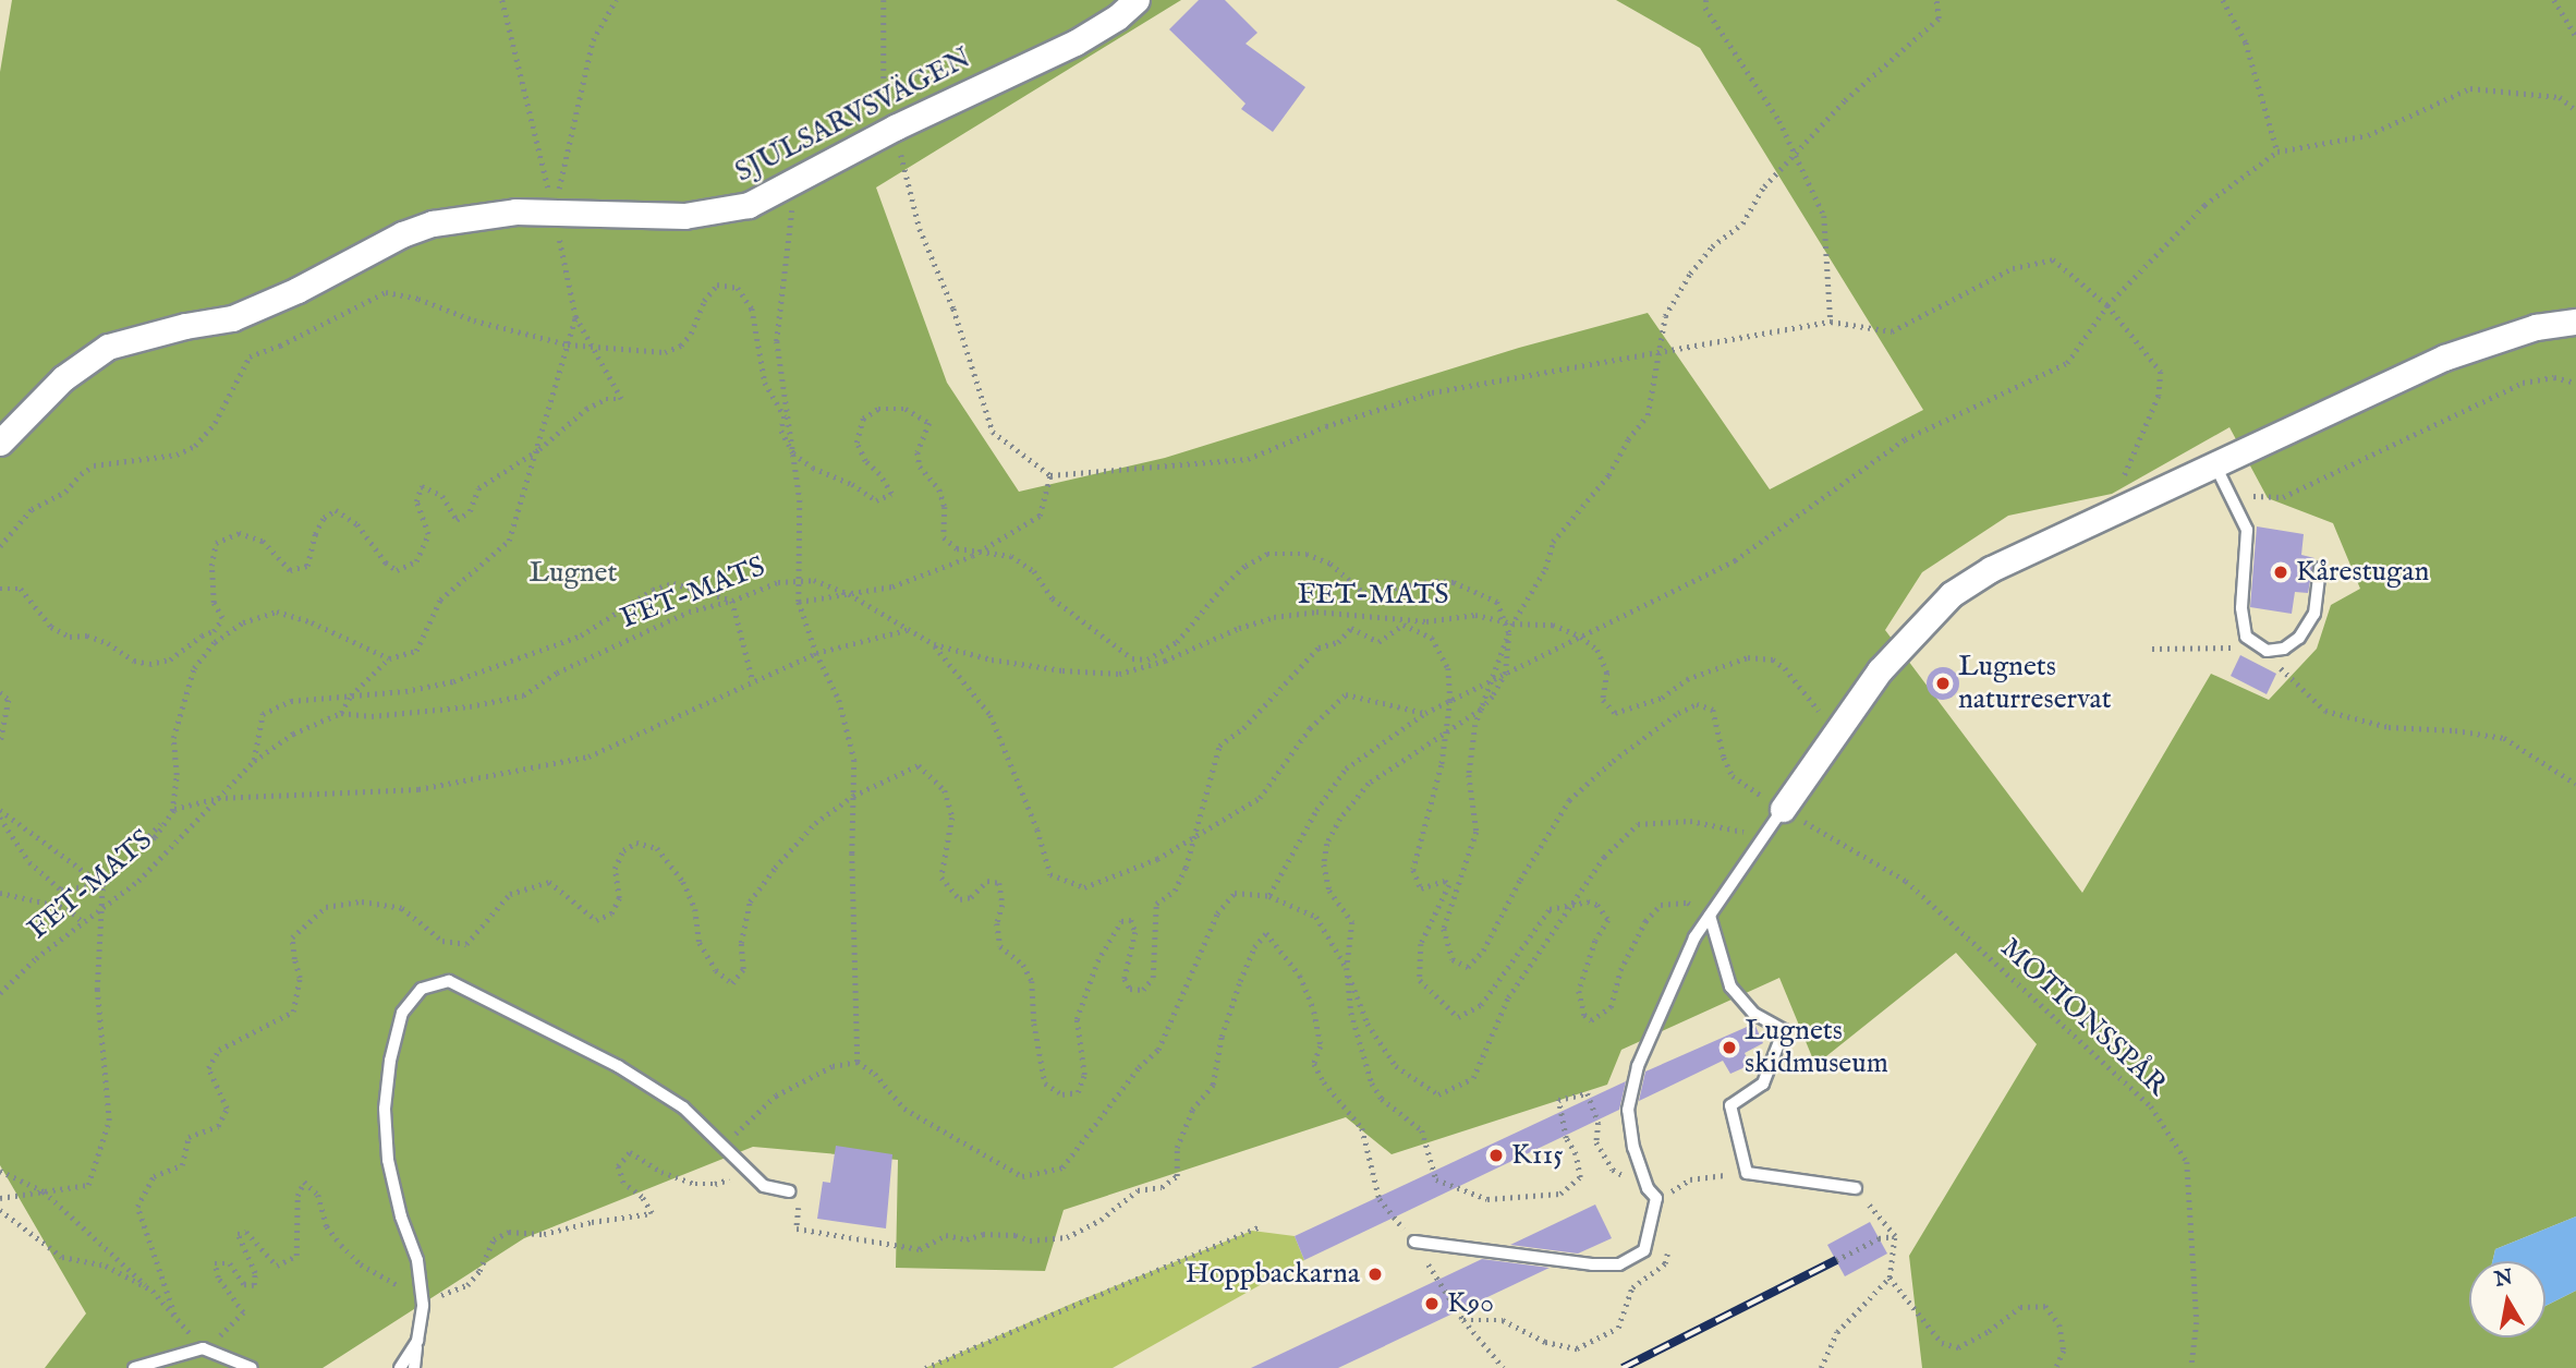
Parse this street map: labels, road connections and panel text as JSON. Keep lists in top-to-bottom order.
{
  "streets": {
    "street": ["SJULSARVSVÄGEN"],
    "path": ["FET-MATS", "MOTIONSSPÅR"]
  },
  "parks": ["Lugnet"],
  "places": [
    "Kårestugan",
    "Lugnets naturreservat",
    "Lugnets skidmuseum",
    "K115",
    "Hoppbackarna",
    "K90"
  ],
  "north": "top"
}
